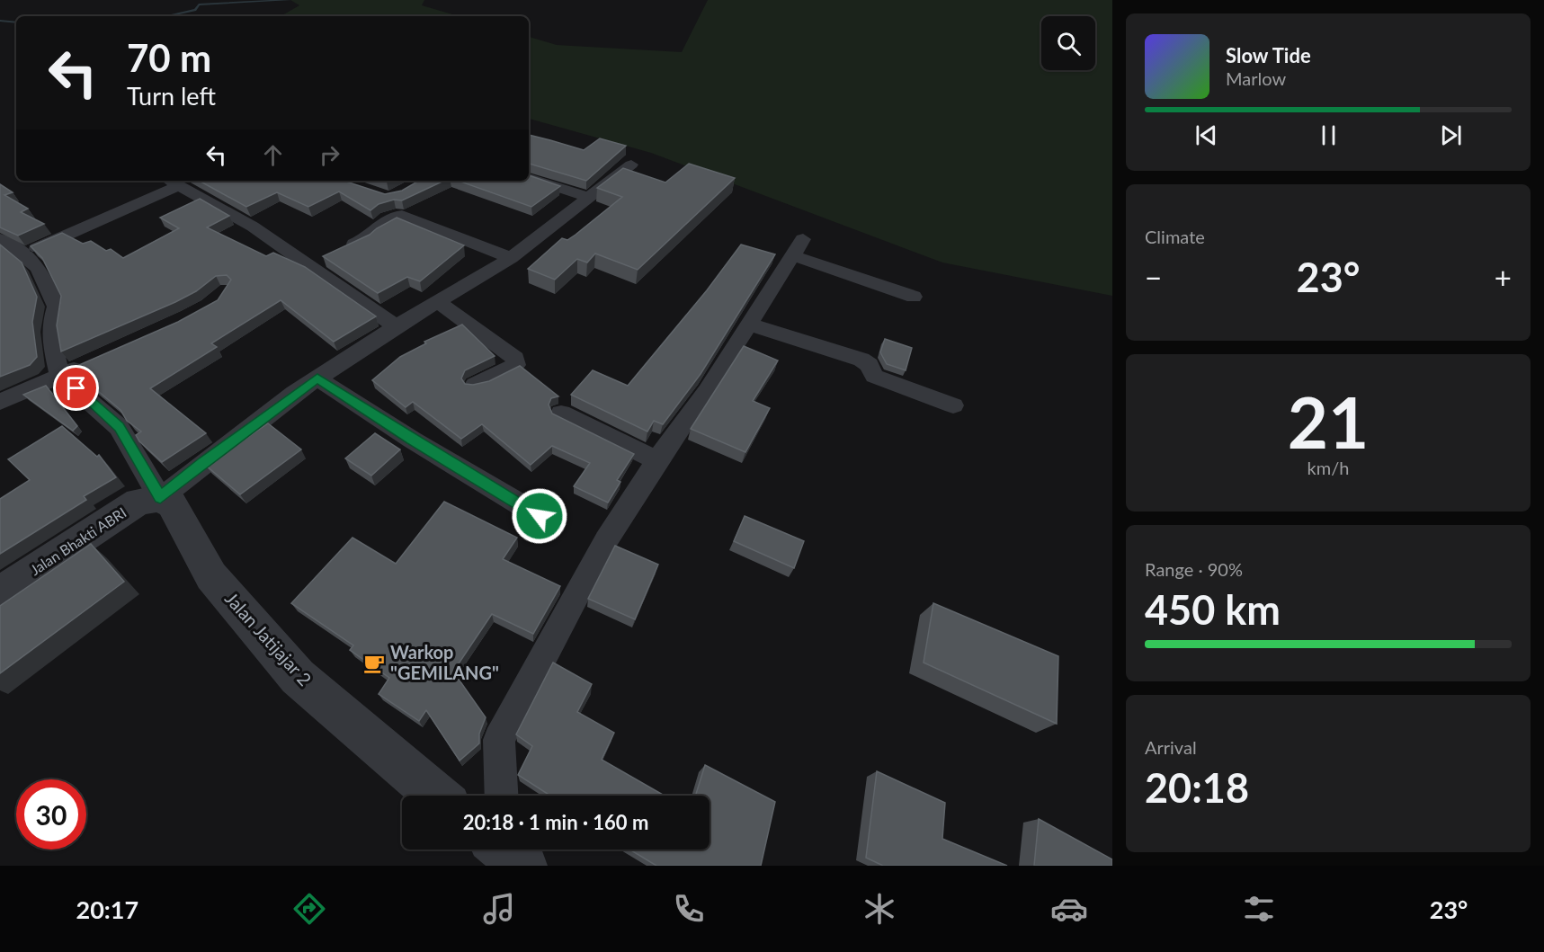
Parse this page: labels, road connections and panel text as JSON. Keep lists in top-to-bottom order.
{
  "streets": {
    "street": ["Jalan Bhakti ABRI", "Jalan Jatijajar 2"]
  },
  "crossings": [
    ["Jalan Bhakti ABRI", "Jalan Jatijajar 2"]
  ],
  "places": {
    "cafe": ["Warkop \"GEMILANG\""]
  },
  "page": {
    "turn": ["70 m", "Turn left"],
    "song": ["Slow Tide", "Marlow"],
    "tile": [
      "Climate",
      ["21", "km/h"],
      ["Range · 90%", "450 km"],
      ["Arrival", "20:18"]
    ],
    "heat": ["−", "23°", "+"],
    "limit": "30",
    "trip": "20:18 · 1 min · 160 m",
    "tabs": ["20:17", "23°"]
  }
}
